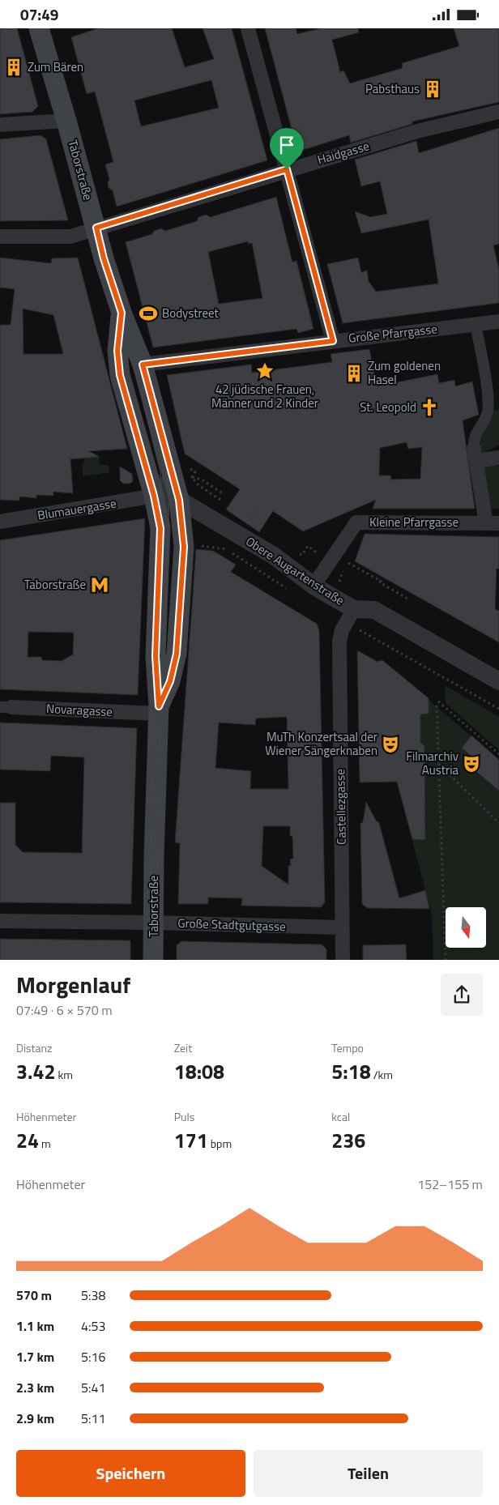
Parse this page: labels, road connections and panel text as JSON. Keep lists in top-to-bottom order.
{
  "streets": {
    "main road": ["Taborstraße"],
    "street": [
      "Haidgasse",
      "Große Pfarrgasse",
      "Blumauergasse",
      "Kleine Pfarrgasse",
      "Obere Augartenstraße",
      "Novaragasse",
      "Castellezgasse",
      "Große Stadtgutgasse"
    ]
  },
  "crossings": [
    ["Haidgasse", "Taborstraße"],
    ["Taborstraße", "Große Pfarrgasse"],
    ["Taborstraße", "Blumauergasse"],
    ["Taborstraße", "Obere Augartenstraße"],
    ["Taborstraße", "Novaragasse"],
    ["Taborstraße", "Große Stadtgutgasse"],
    ["Blumauergasse", "Obere Augartenstraße"],
    ["Kleine Pfarrgasse", "Obere Augartenstraße"],
    ["Obere Augartenstraße", "Castellezgasse"],
    ["Castellezgasse", "Große Stadtgutgasse"]
  ],
  "places": {
    "building": ["Zum Bären", "Pabsthaus", "Zum goldenen Hasel"],
    "sports": ["Bodystreet"],
    "place": ["42 jüdische Frauen, Männer und 2 Kinder"],
    "church": ["St. Leopold"],
    "metro station": ["Taborstraße"],
    "theatre": ["MuTh Konzertsaal der Wiener Sängerknaben", "Filmarchiv Austria"]
  },
  "north": "bottom",
  "page": {
    "status": "07:49",
    "heading": ["Morgenlauf", "07:49 · 6 × 570 m"],
    "stats": [
      ["Distanz", "3.42 km"],
      ["Zeit", "18:08"],
      ["Tempo", "5:18 /km"],
      ["Höhenmeter", "24 m"],
      ["Puls", "171 bpm"],
      ["kcal", "236"]
    ],
    "chart": ["Höhenmeter", "152–155 m"],
    "list": [
      {
        "name": "570 m",
        "note": "5:38"
      },
      {
        "name": "1.1 km",
        "note": "4:53"
      },
      {
        "name": "1.7 km",
        "note": "5:16"
      },
      {
        "name": "2.3 km",
        "note": "5:41"
      },
      {
        "name": "2.9 km",
        "note": "5:11"
      }
    ],
    "buttons": ["Speichern", "Teilen"]
  }
}
